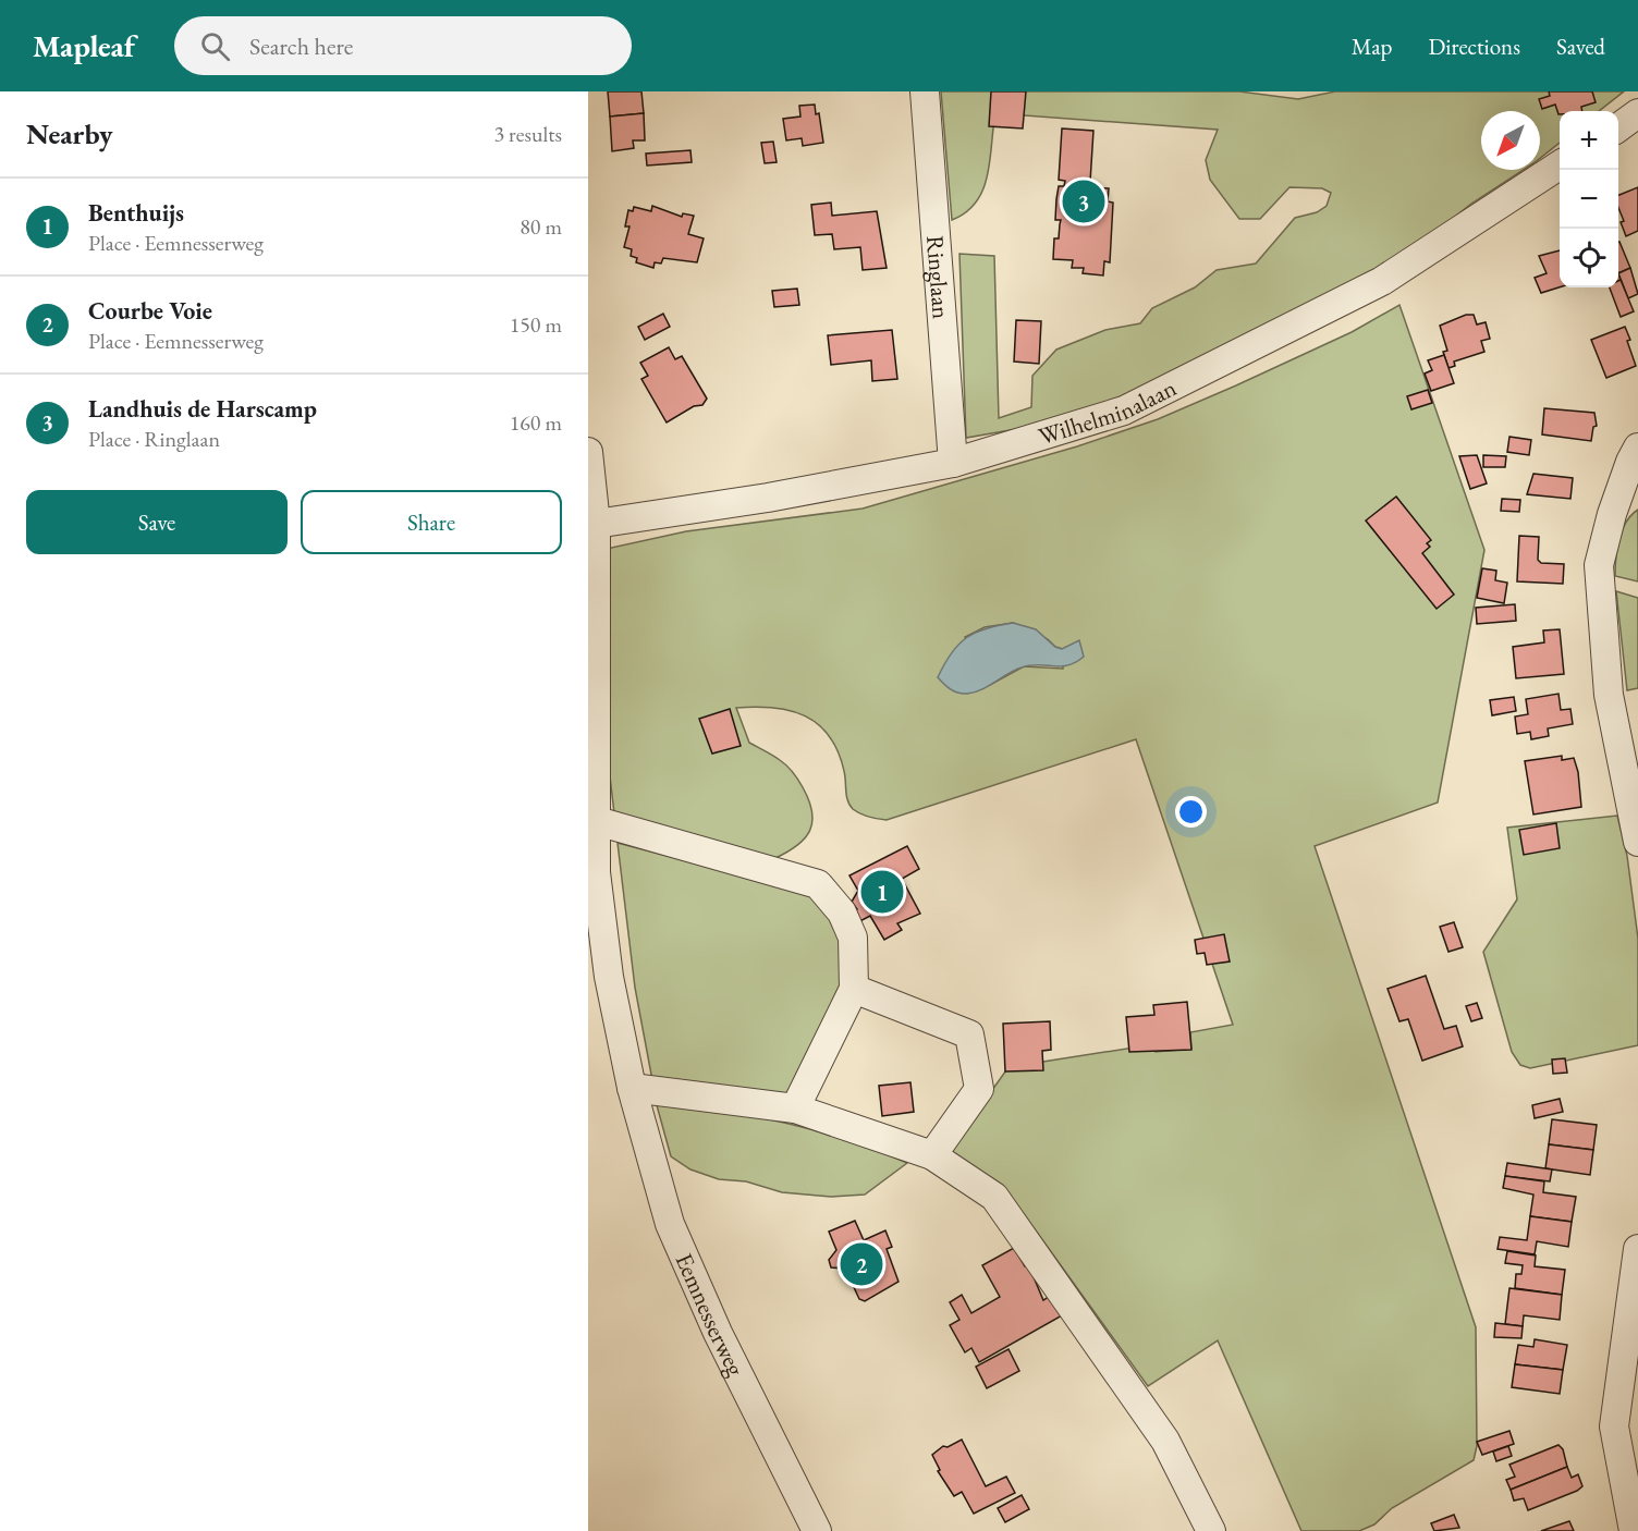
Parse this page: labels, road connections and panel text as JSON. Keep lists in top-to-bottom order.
{
  "streets": {
    "street": ["Ringlaan", "Wilhelminalaan", "Eemnesserweg"]
  },
  "crossings": [
    ["Ringlaan", "Wilhelminalaan"],
    ["Wilhelminalaan", "Eemnesserweg"]
  ],
  "north": "bottom left",
  "page": {
    "header": "Mapleaf",
    "search": "Search here",
    "nav": ["Map", "Directions", "Saved"],
    "heading": ["Nearby", "3 results"],
    "map_buttons": ["+", "−"],
    "list": [
      {
        "mark": "1",
        "name": "Benthuijs",
        "note": "Place · Eemnesserweg",
        "value": "80 m"
      },
      {
        "mark": "2",
        "name": "Courbe Voie",
        "note": "Place · Eemnesserweg",
        "value": "150 m"
      },
      {
        "mark": "3",
        "name": "Landhuis de Harscamp",
        "note": "Place · Ringlaan",
        "value": "160 m"
      }
    ],
    "pins": ["3", "1", "2"],
    "buttons": ["Save", "Share"]
  }
}
